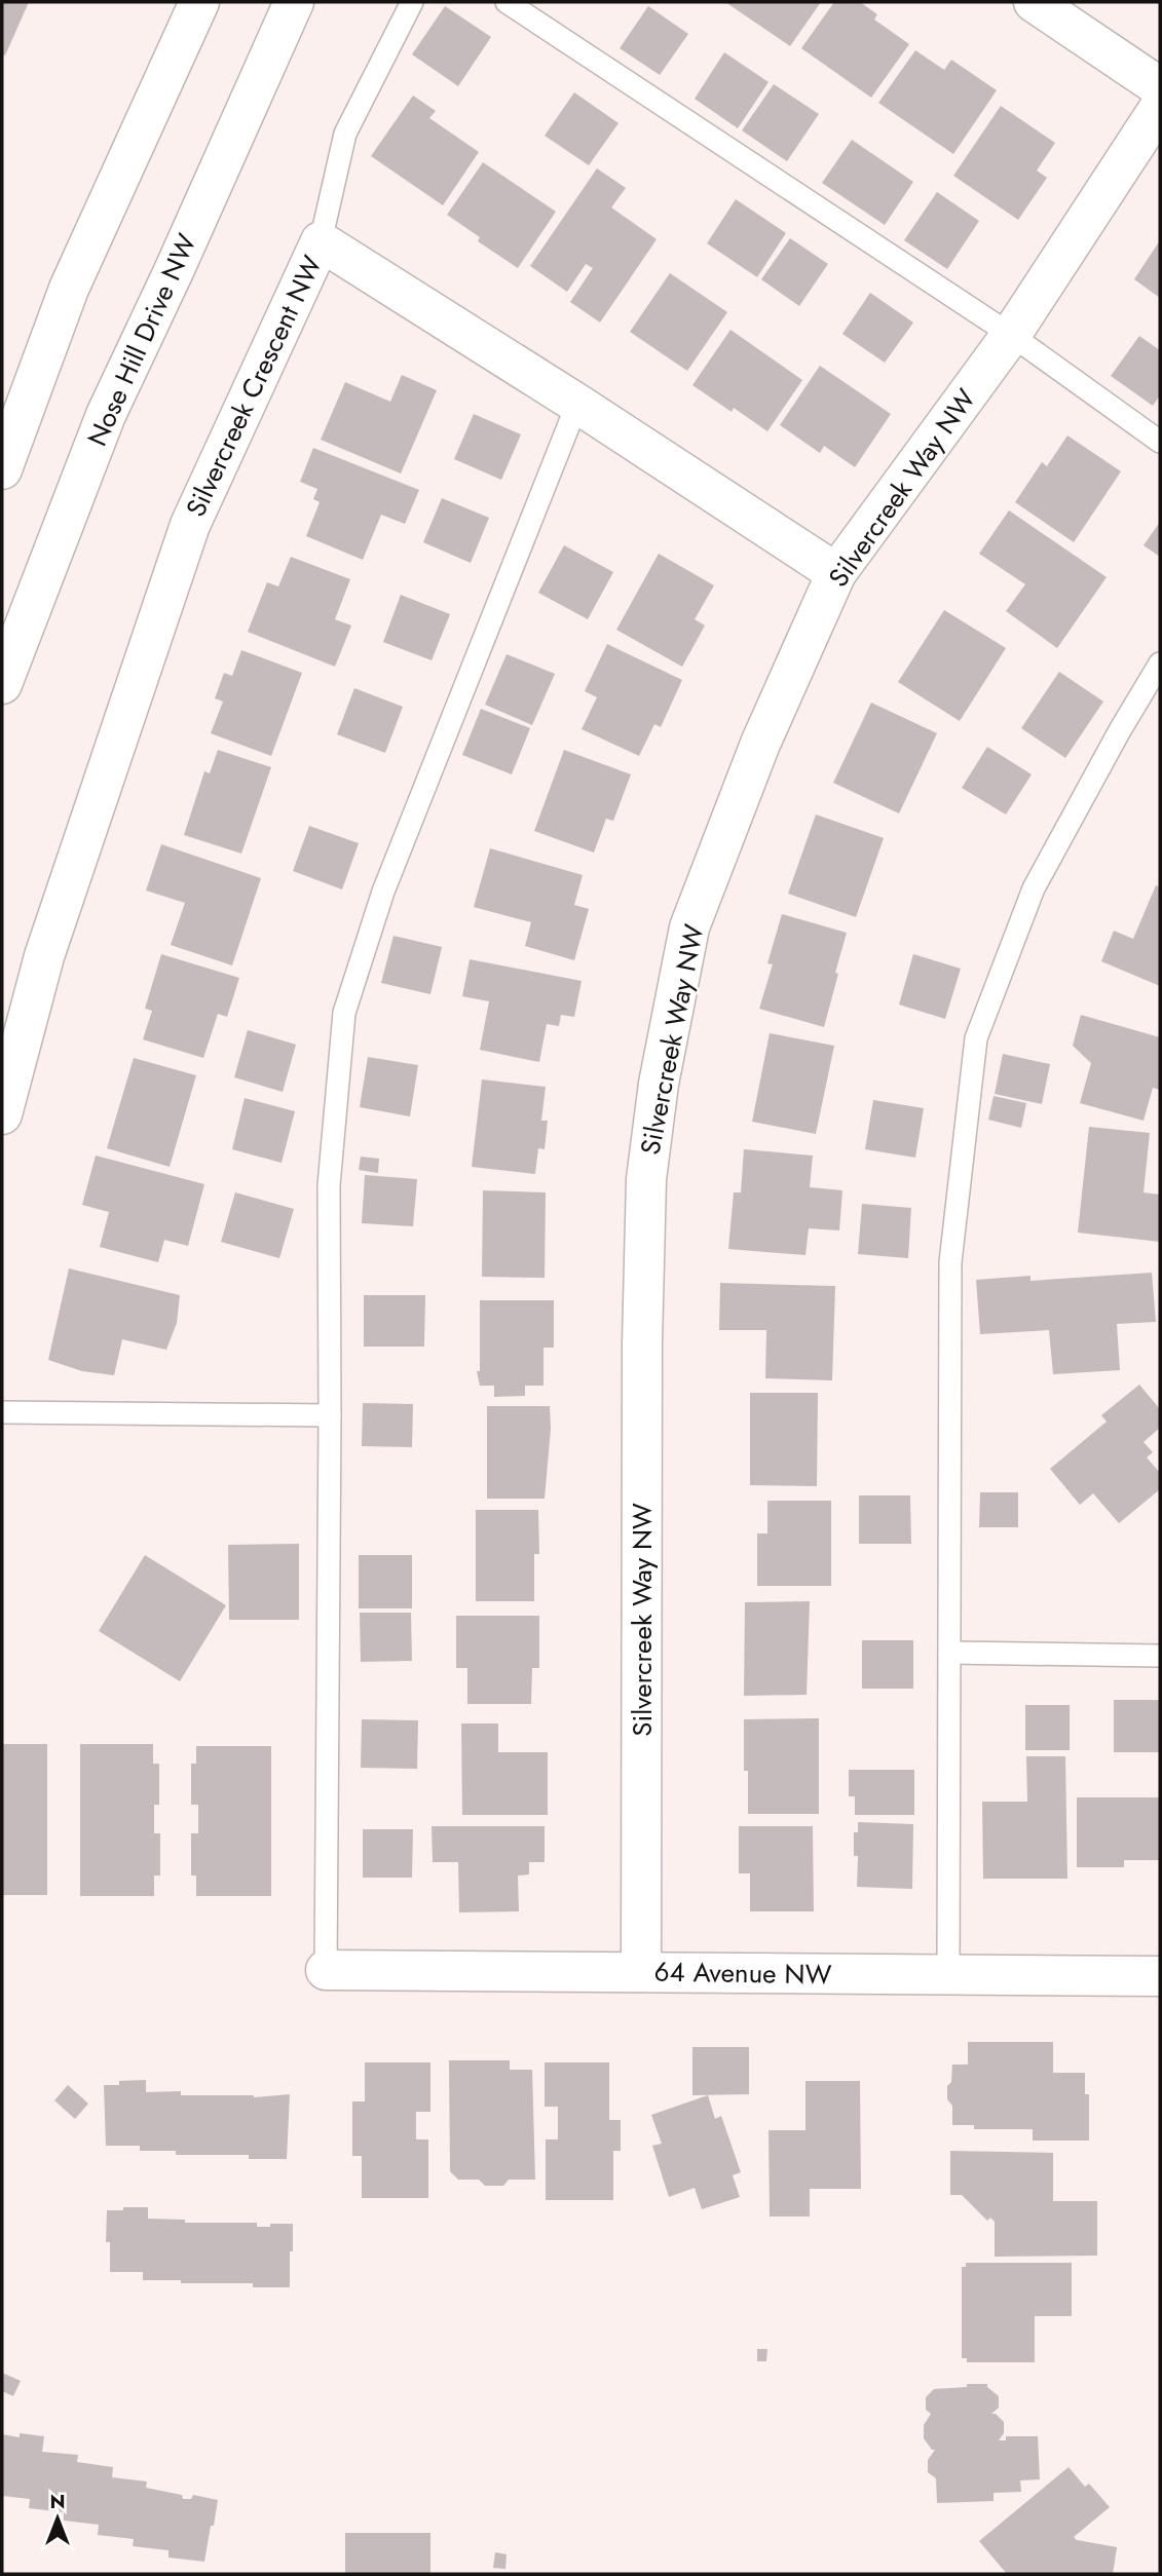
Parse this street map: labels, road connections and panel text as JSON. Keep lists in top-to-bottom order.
{
  "streets": {
    "street": [
      "Nose Hill Drive NW",
      "Silvercreek Crescent NW",
      "Silvercreek Way NW",
      "64 Avenue NW"
    ]
  },
  "crossings": [
    ["Silvercreek Crescent NW", "Silvercreek Way NW"],
    ["Silvercreek Way NW", "64 Avenue NW"]
  ],
  "north": "top"
}
